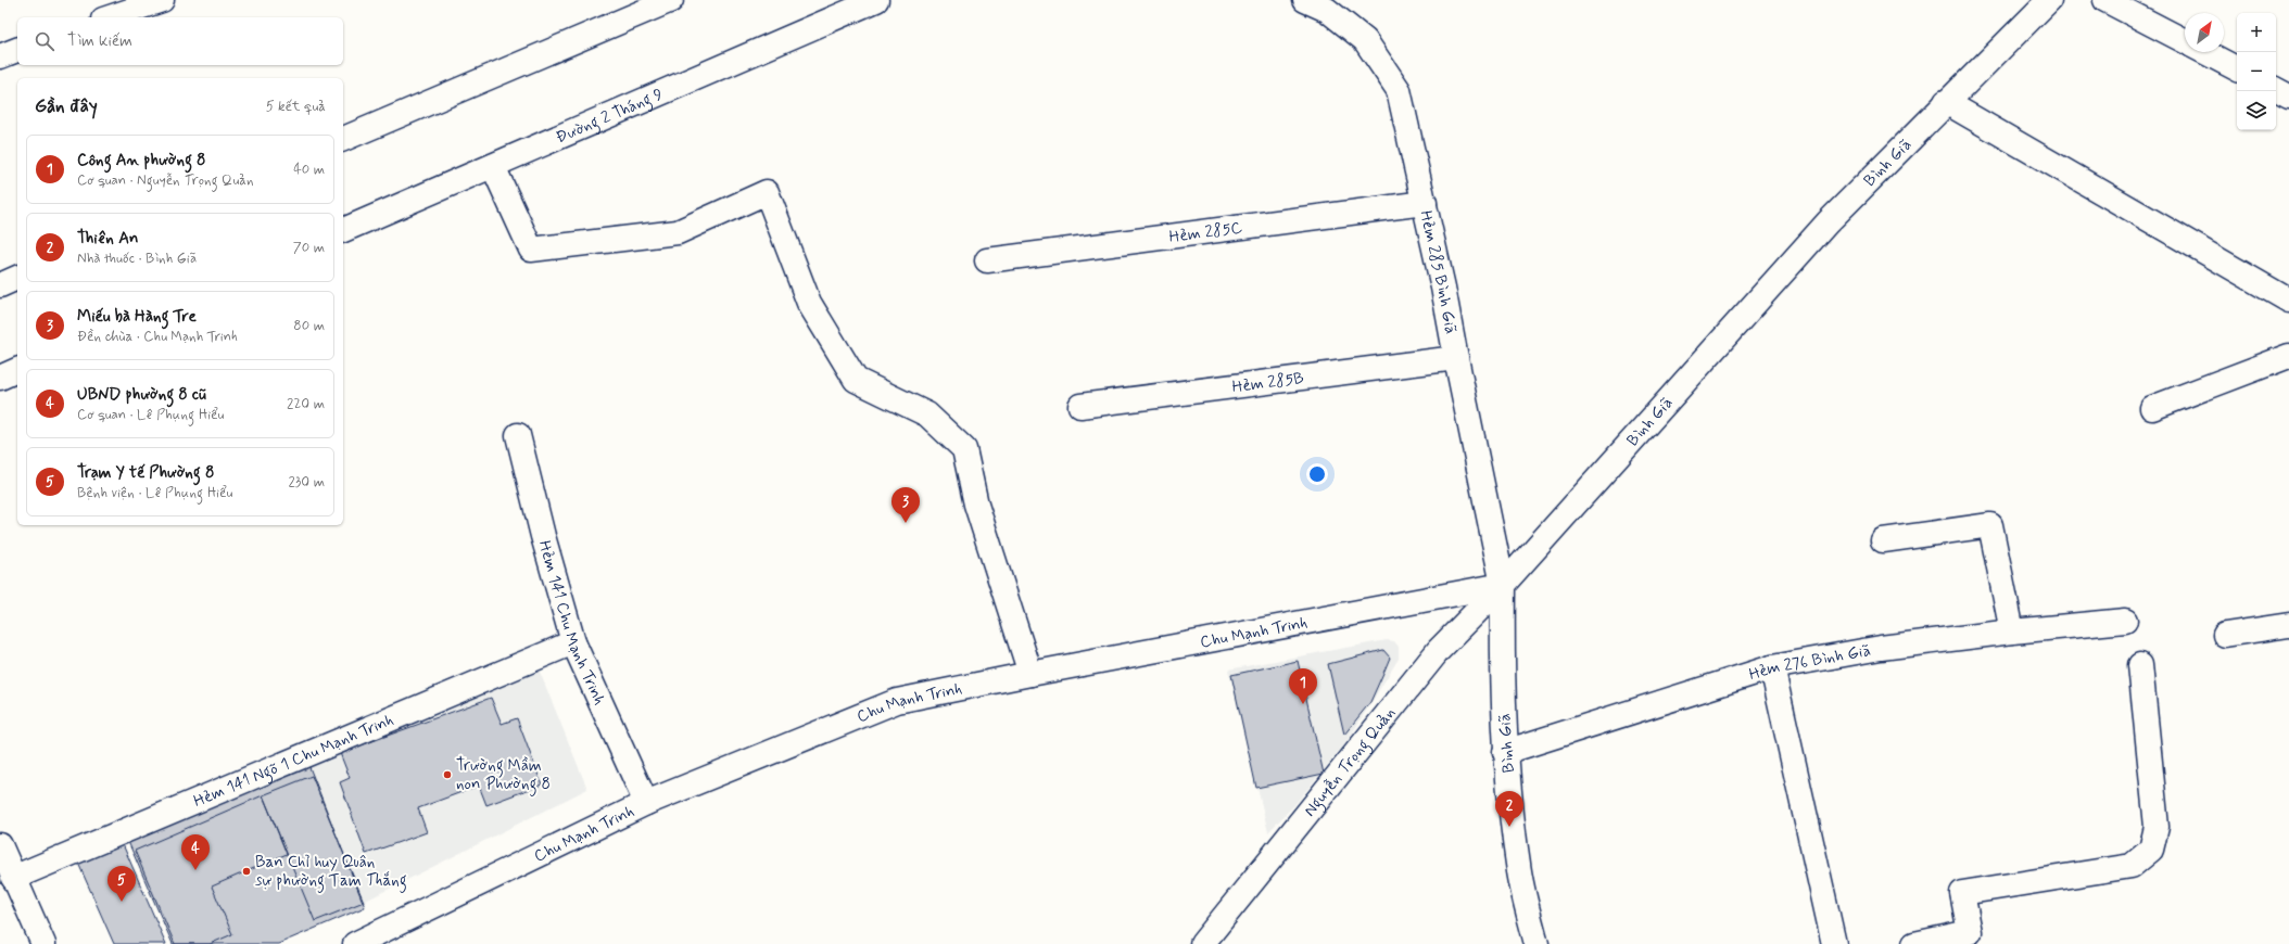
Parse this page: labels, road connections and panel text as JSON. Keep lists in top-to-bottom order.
{
  "streets": {
    "street": [
      "Đường 2 Tháng 9",
      "Bình Giã",
      "Hẻm 285C",
      "Hẻm 285 Bình Giã",
      "Hẻm 285B",
      "Hẻm 141 Chu Mạnh Trinh",
      "Chu Mạnh Trinh",
      "Hẻm 276 Bình Giã",
      "Hẻm 141 Ngõ 1 Chu Mạnh Trinh",
      "Nguyễn Trọng Quản"
    ]
  },
  "crossings": [
    ["Bình Giã", "Hẻm 285 Bình Giã"],
    ["Bình Giã", "Chu Mạnh Trinh"],
    ["Bình Giã", "Hẻm 276 Bình Giã"],
    ["Bình Giã", "Nguyễn Trọng Quản"],
    ["Hẻm 285C", "Hẻm 285 Bình Giã"],
    ["Hẻm 285 Bình Giã", "Hẻm 285B"],
    ["Hẻm 285 Bình Giã", "Chu Mạnh Trinh"],
    ["Hẻm 285 Bình Giã", "Nguyễn Trọng Quản"],
    ["Hẻm 141 Chu Mạnh Trinh", "Chu Mạnh Trinh"],
    ["Hẻm 141 Chu Mạnh Trinh", "Hẻm 141 Ngõ 1 Chu Mạnh Trinh"],
    ["Chu Mạnh Trinh", "Nguyễn Trọng Quản"]
  ],
  "places": ["Trường Mầm non Phường 8", "Ban Chỉ huy Quân sự phường Tam Thắng"],
  "north": "top right",
  "page": {
    "map_buttons": ["+", "−"],
    "search": "Tìm kiếm",
    "heading": ["Gần đây", "5 kết quả"],
    "list": [
      {
        "mark": "1",
        "name": "Công An phường 8",
        "note": "Cơ quan · Nguyễn Trọng Quản",
        "value": "40 m"
      },
      {
        "mark": "2",
        "name": "Thiên An",
        "note": "Nhà thuốc · Bình Giã",
        "value": "70 m"
      },
      {
        "mark": "3",
        "name": "Miếu bà Hàng Tre",
        "note": "Đền chùa · Chu Mạnh Trinh",
        "value": "80 m"
      },
      {
        "mark": "4",
        "name": "UBND phường 8 cũ",
        "note": "Cơ quan · Lê Phụng Hiểu",
        "value": "220 m"
      },
      {
        "mark": "5",
        "name": "Trạm Y tế Phường 8",
        "note": "Bệnh viện · Lê Phụng Hiểu",
        "value": "230 m"
      }
    ],
    "pins": [
      "3",
      "1",
      "2",
      "4",
      "5"
    ]
  }
}
